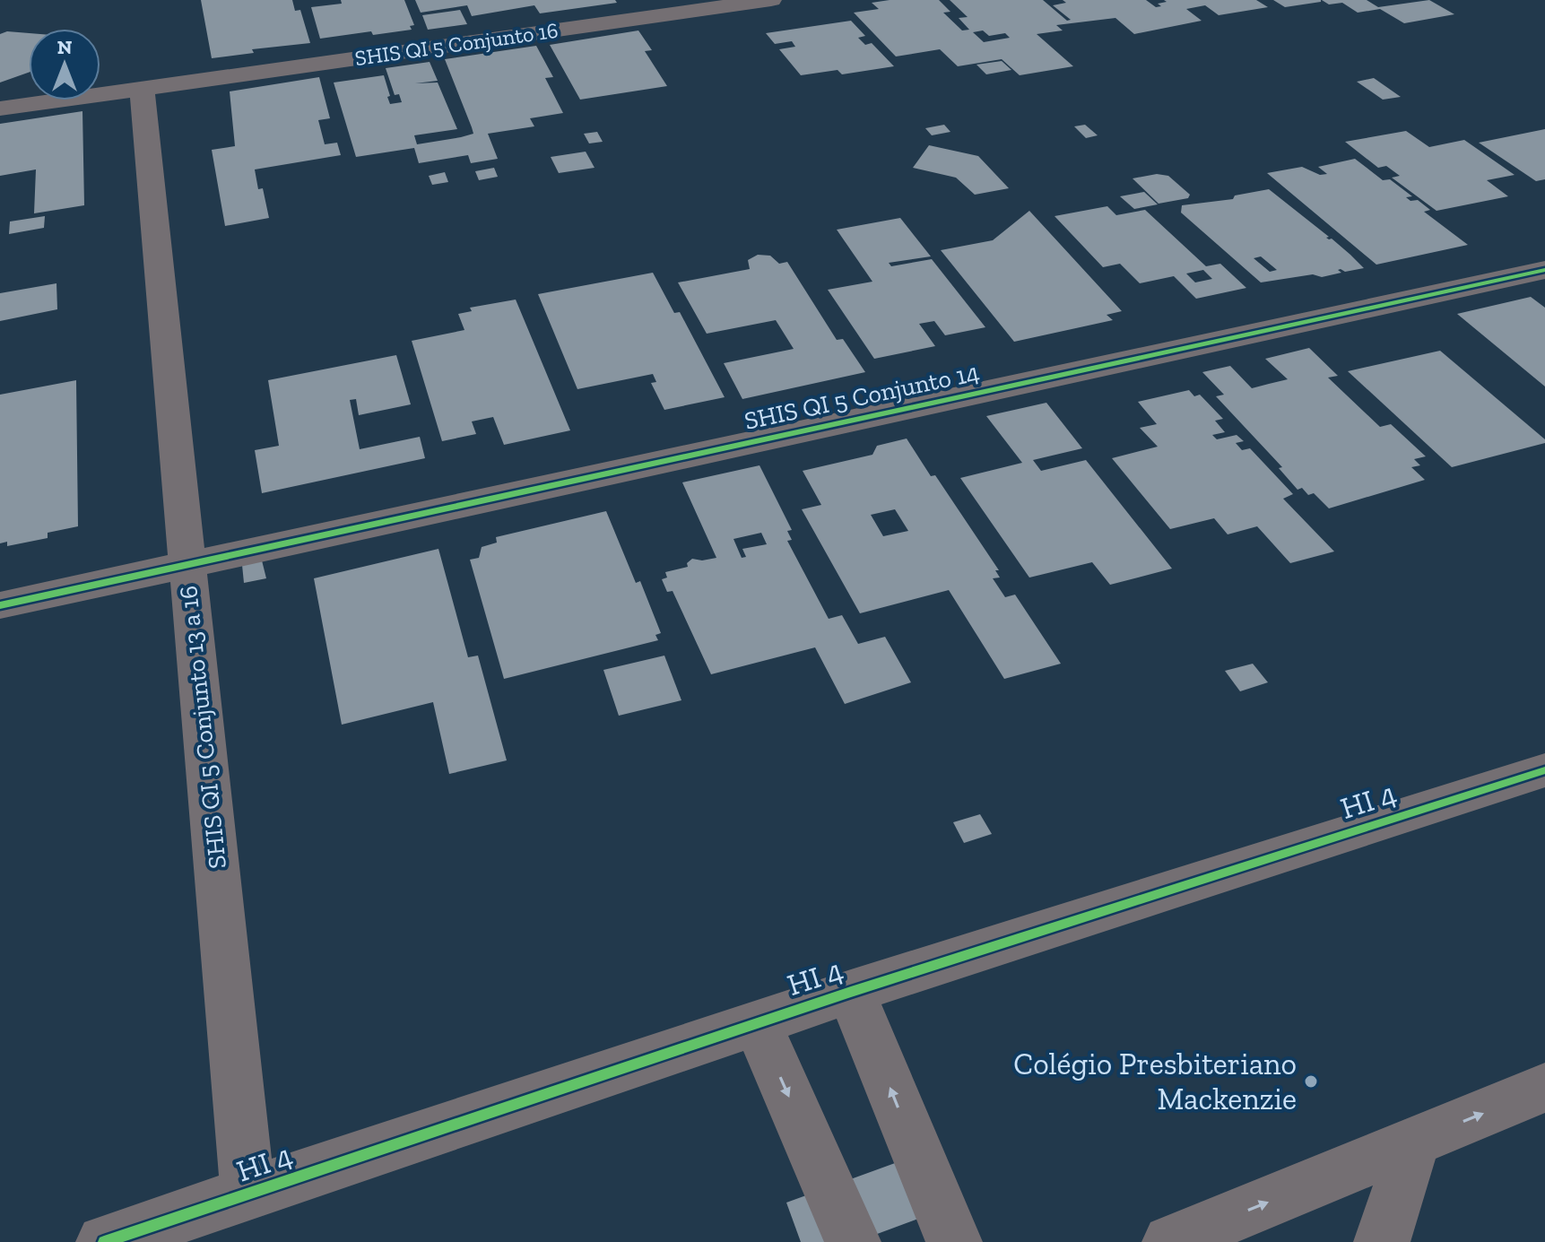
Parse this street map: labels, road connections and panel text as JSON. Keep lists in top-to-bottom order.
{
  "streets": {
    "street": [
      "SHIS QI 5 Conjunto 16",
      "SHIS QI 5 Conjunto 14",
      "SHIS QI 5 Conjunto 13 a 16",
      "HI 4"
    ]
  },
  "crossings": [
    ["SHIS QI 5 Conjunto 16", "SHIS QI 5 Conjunto 13 a 16"],
    ["SHIS QI 5 Conjunto 14", "SHIS QI 5 Conjunto 13 a 16"],
    ["SHIS QI 5 Conjunto 13 a 16", "HI 4"]
  ],
  "places": ["Colégio Presbiteriano Mackenzie"],
  "north": "top"
}
